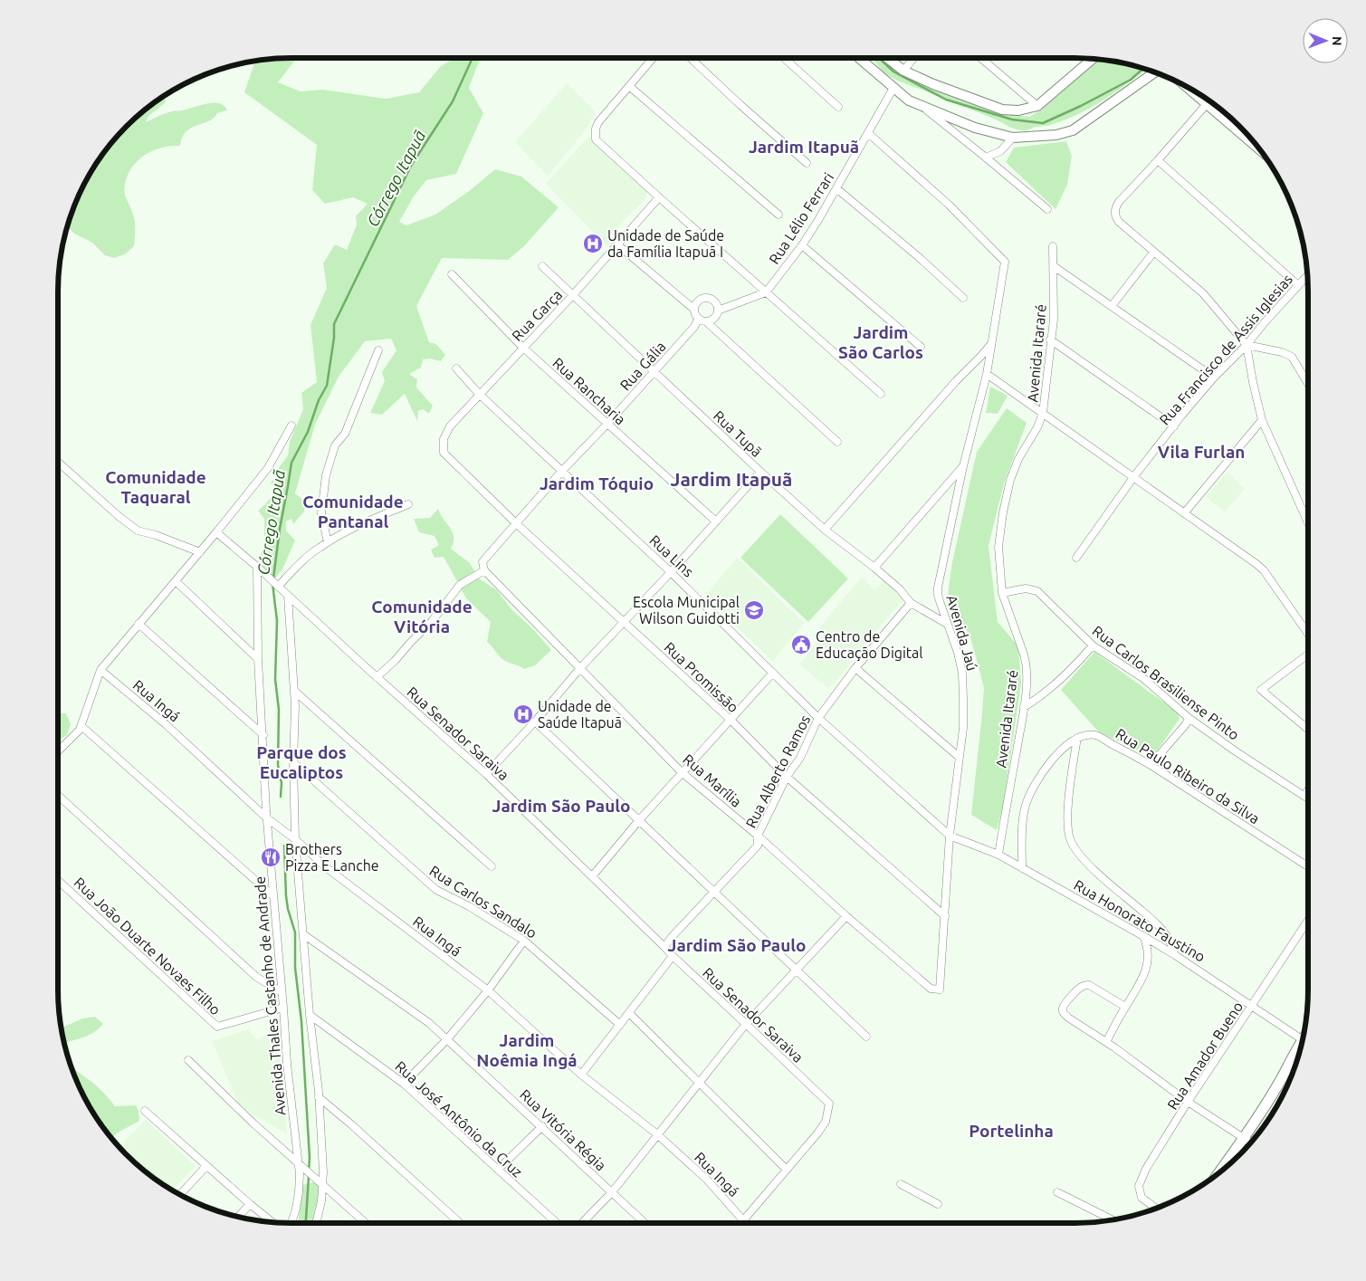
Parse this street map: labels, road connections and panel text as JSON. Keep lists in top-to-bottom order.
{
  "streets": {
    "street": [
      "Rua Lélio Ferrari",
      "Rua Garça",
      "Rua Francisco de Assis Iglesias",
      "Avenida Itararé",
      "Rua Gália",
      "Rua Rancharia",
      "Rua Tupã",
      "Rua Lins",
      "Avenida Jaú",
      "Rua Promissão",
      "Rua Carlos Brasiliense Pinto",
      "Rua Ingá",
      "Rua Senador Saraiva",
      "Rua Alberto Ramos",
      "Rua Paulo Ribeiro da Silva",
      "Rua Marília",
      "Rua Carlos Sandalo",
      "Rua Honorato Faustino",
      "Rua João Duarte Novaes Filho",
      "Avenida Thales Castanho de Andrade",
      "Rua Amador Bueno",
      "Rua José Antônio da Cruz",
      "Rua Vitória Régia"
    ]
  },
  "crossings": [
    ["Rua Lélio Ferrari", "Avenida Jaú"],
    ["Rua Garça", "Rua Rancharia"],
    ["Rua Garça", "Rua Tupã"],
    ["Rua Garça", "Rua Lins"],
    ["Rua Garça", "Rua Promissão"],
    ["Avenida Itararé", "Rua Carlos Brasiliense Pinto"],
    ["Avenida Itararé", "Rua Honorato Faustino"],
    ["Rua Gália", "Rua Rancharia"],
    ["Rua Gália", "Rua Tupã"],
    ["Rua Gália", "Rua Lins"],
    ["Rua Gália", "Rua Promissão"],
    ["Rua Gália", "Rua Marília"],
    ["Rua Tupã", "Avenida Jaú"],
    ["Rua Tupã", "Rua Alberto Ramos"],
    ["Rua Lins", "Avenida Jaú"],
    ["Rua Lins", "Rua Alberto Ramos"],
    ["Rua Lins", "Rua Honorato Faustino"],
    ["Avenida Jaú", "Rua Promissão"],
    ["Avenida Jaú", "Rua Marília"],
    ["Avenida Jaú", "Rua Honorato Faustino"],
    ["Rua Promissão", "Rua Alberto Ramos"],
    ["Rua Ingá", "Avenida Thales Castanho de Andrade"],
    ["Rua Senador Saraiva", "Rua Alberto Ramos"],
    ["Rua Senador Saraiva", "Avenida Thales Castanho de Andrade"],
    ["Rua Alberto Ramos", "Rua Marília"],
    ["Rua Honorato Faustino", "Rua Amador Bueno"],
    ["Rua João Duarte Novaes Filho", "Avenida Thales Castanho de Andrade"]
  ],
  "districts": [
    "Jardim Itapuã",
    "Jardim São Carlos",
    "Vila Furlan",
    "Comunidade Taquaral",
    "Jardim Itapuã",
    "Jardim Tóquio",
    "Comunidade Pantanal",
    "Comunidade Vitória",
    "Parque dos Eucaliptos",
    "Jardim São Paulo",
    "Jardim São Paulo",
    "Jardim Noêmia Ingá",
    "Portelinha"
  ],
  "water": ["Córrego Itapuã"],
  "places": {
    "hospital": ["Unidade de Saúde da Família Itapuã I", "Unidade de Saúde Itapuã"],
    "school or university": ["Escola Municipal Wilson Guidotti"],
    "public building": ["Centro de Educação Digital"],
    "restaurant": ["Brothers Pizza E Lanche"]
  },
  "north": "right"
}
